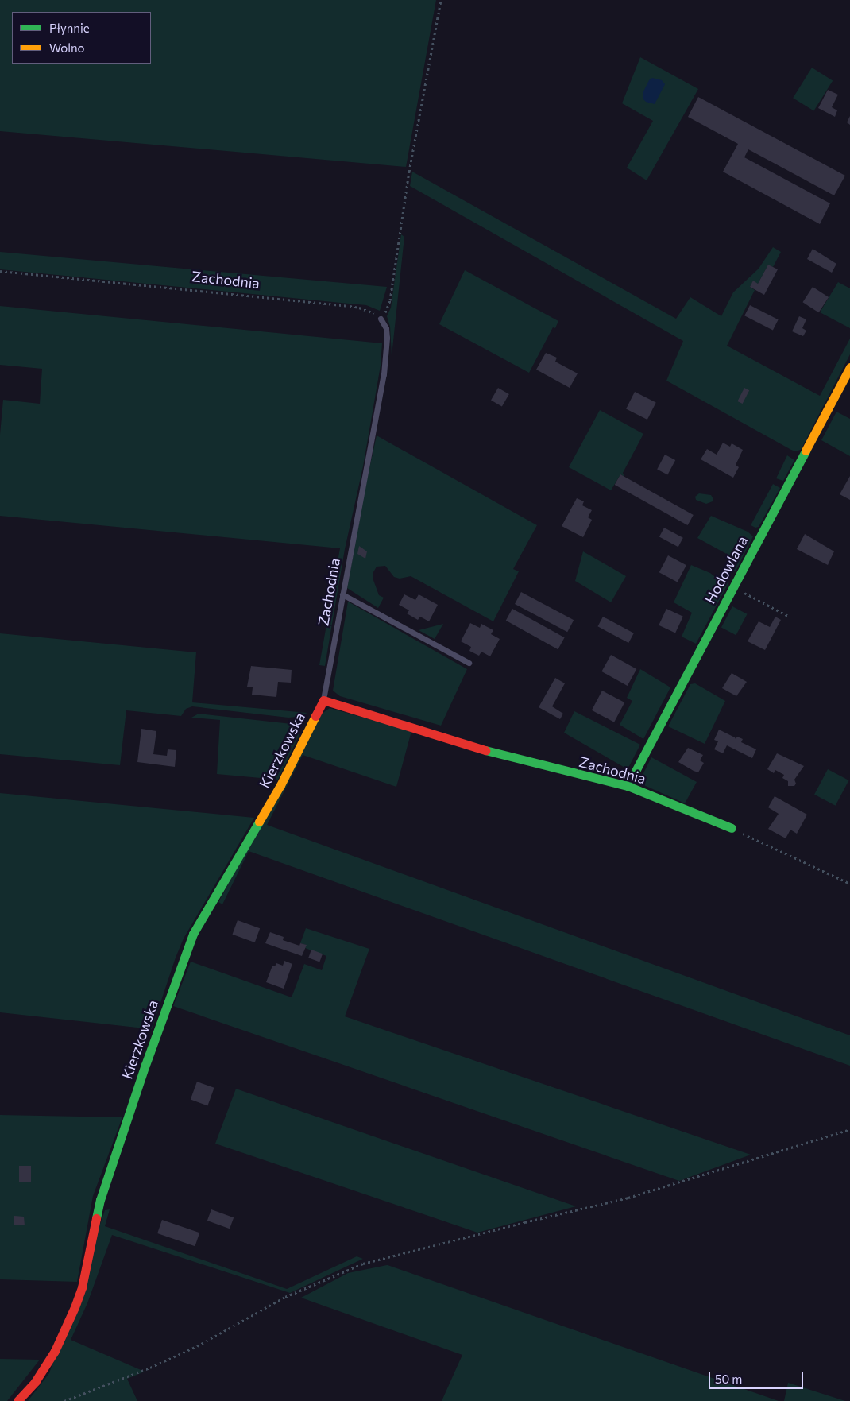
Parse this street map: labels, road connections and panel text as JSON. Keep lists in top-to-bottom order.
{
  "streets": {
    "street": ["Zachodnia", "Hodowlana", "Kierzkowska"]
  },
  "crossings": [
    ["Zachodnia", "Hodowlana"],
    ["Zachodnia", "Kierzkowska"]
  ],
  "legend": ["Płynnie", "Wolno"],
  "scale_bar": "50 m"
}
